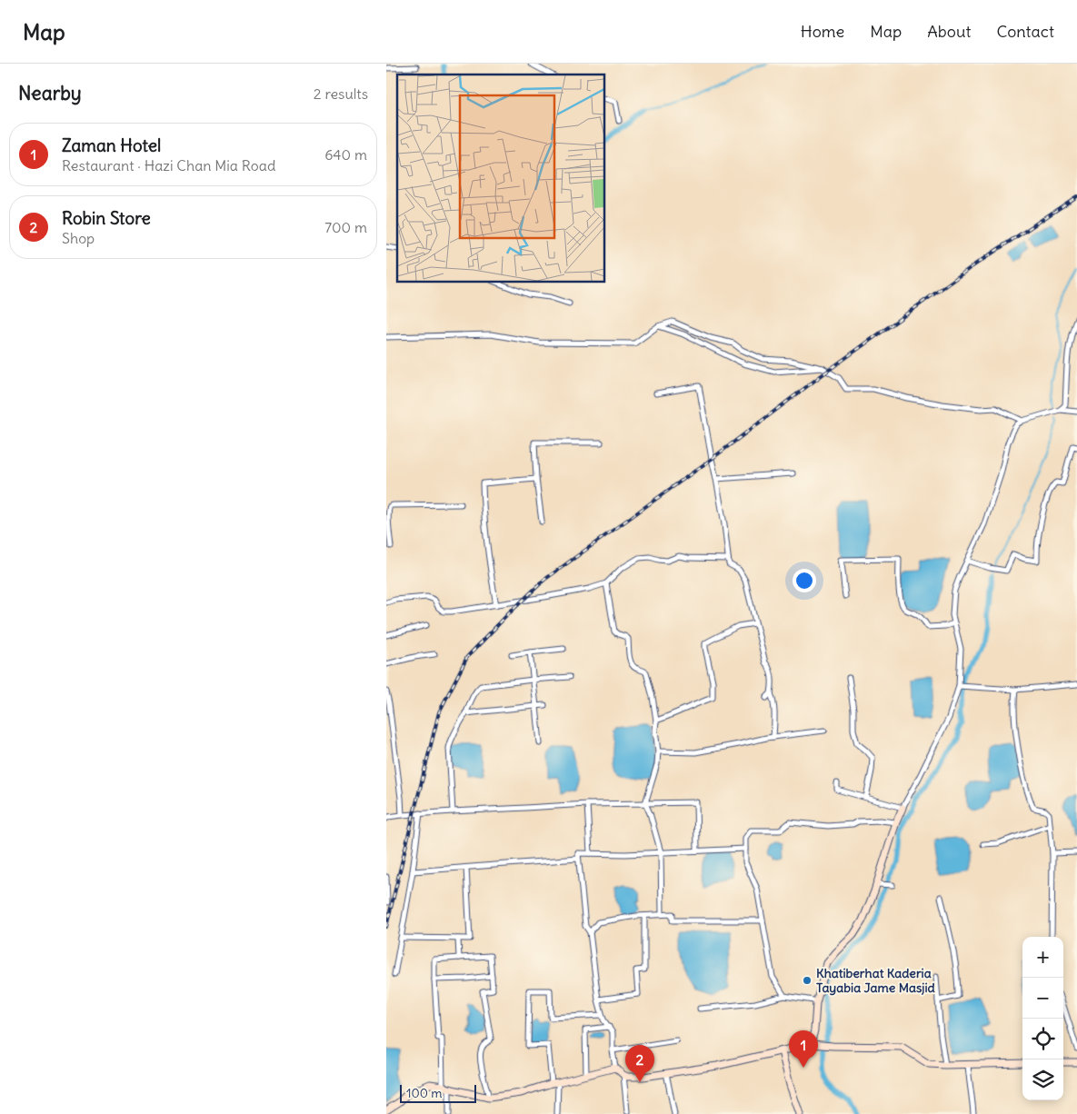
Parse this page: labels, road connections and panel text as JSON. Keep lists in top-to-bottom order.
{
  "places": ["Khatiberhat Kaderia Tayabia Jame Masjid"],
  "scale_bar": "100 m",
  "page": {
    "header": "Map",
    "nav": [
      "Home",
      "Map",
      "About",
      "Contact"
    ],
    "heading": ["Nearby", "2 results"],
    "list": [
      {
        "mark": "1",
        "name": "Zaman Hotel",
        "note": "Restaurant · Hazi Chan Mia Road",
        "value": "640 m"
      },
      {
        "mark": "2",
        "name": "Robin Store",
        "note": "Shop",
        "value": "700 m"
      }
    ],
    "map_buttons": ["+", "−"],
    "pins": ["1", "2"],
    "scale": "100 m"
  }
}
